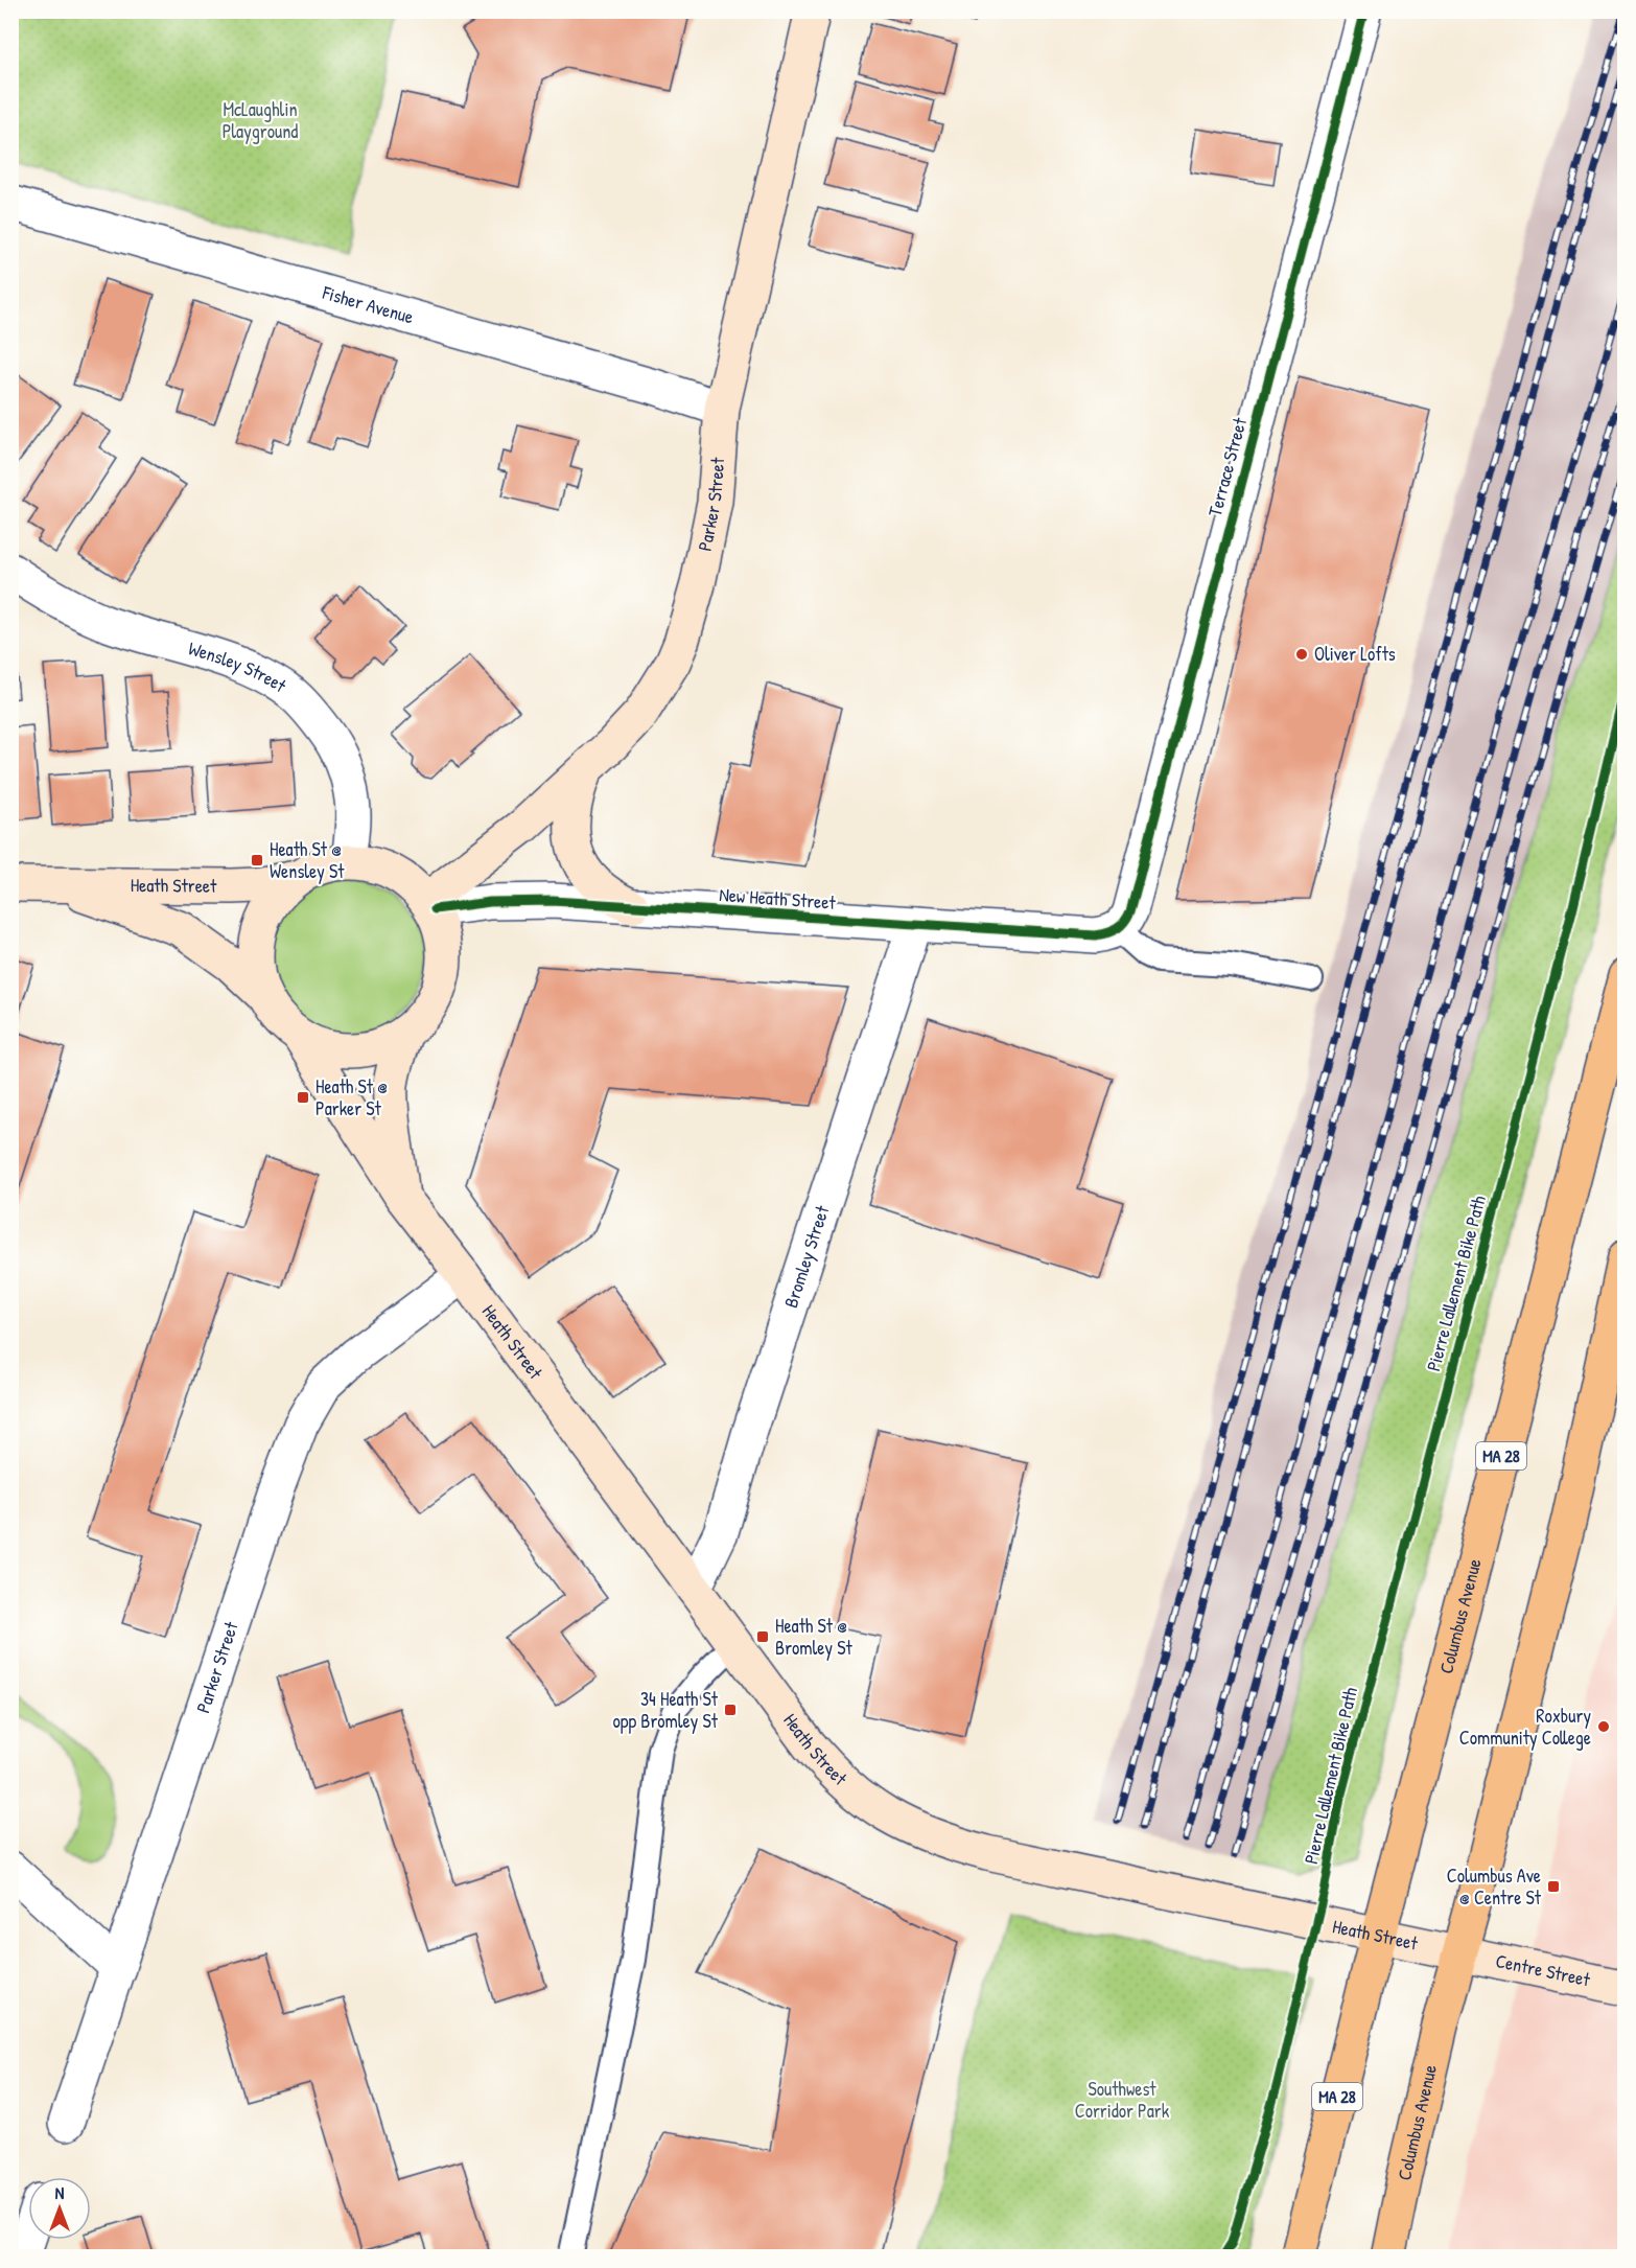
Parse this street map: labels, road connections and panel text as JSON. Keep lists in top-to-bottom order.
{
  "streets": {
    "main road": [
      "Parker Street",
      "Heath Street",
      "MA 28",
      "Columbus Avenue",
      "Centre Street"
    ],
    "street": [
      "Fisher Avenue",
      "Terrace Street",
      "Wensley Street",
      "New Heath Street",
      "Bromley Street"
    ],
    "cycle path": ["Pierre Lallement Bike Path"]
  },
  "crossings": [
    ["Fisher Avenue", "Parker Street"],
    ["Terrace Street", "New Heath Street"],
    ["Parker Street", "Wensley Street"],
    ["Parker Street", "Heath Street"],
    ["Parker Street", "New Heath Street"],
    ["Wensley Street", "Heath Street"],
    ["Wensley Street", "New Heath Street"],
    ["Heath Street", "New Heath Street"],
    ["Heath Street", "Bromley Street"],
    ["Heath Street", "Columbus Avenue"],
    ["Heath Street", "Centre Street"],
    ["New Heath Street", "Bromley Street"],
    ["Columbus Avenue", "Centre Street"]
  ],
  "parks": ["McLaughlin Playground", "Southwest Corridor Park"],
  "places": {
    "other": ["Oliver Lofts", "Roxbury Community College"],
    "transit": [
      "Heath St @ Wensley St",
      "Heath St @ Parker St",
      "Heath St @ Bromley St",
      "34 Heath St opp Bromley St",
      "Columbus Ave @ Centre St"
    ]
  },
  "north": "top"
}
